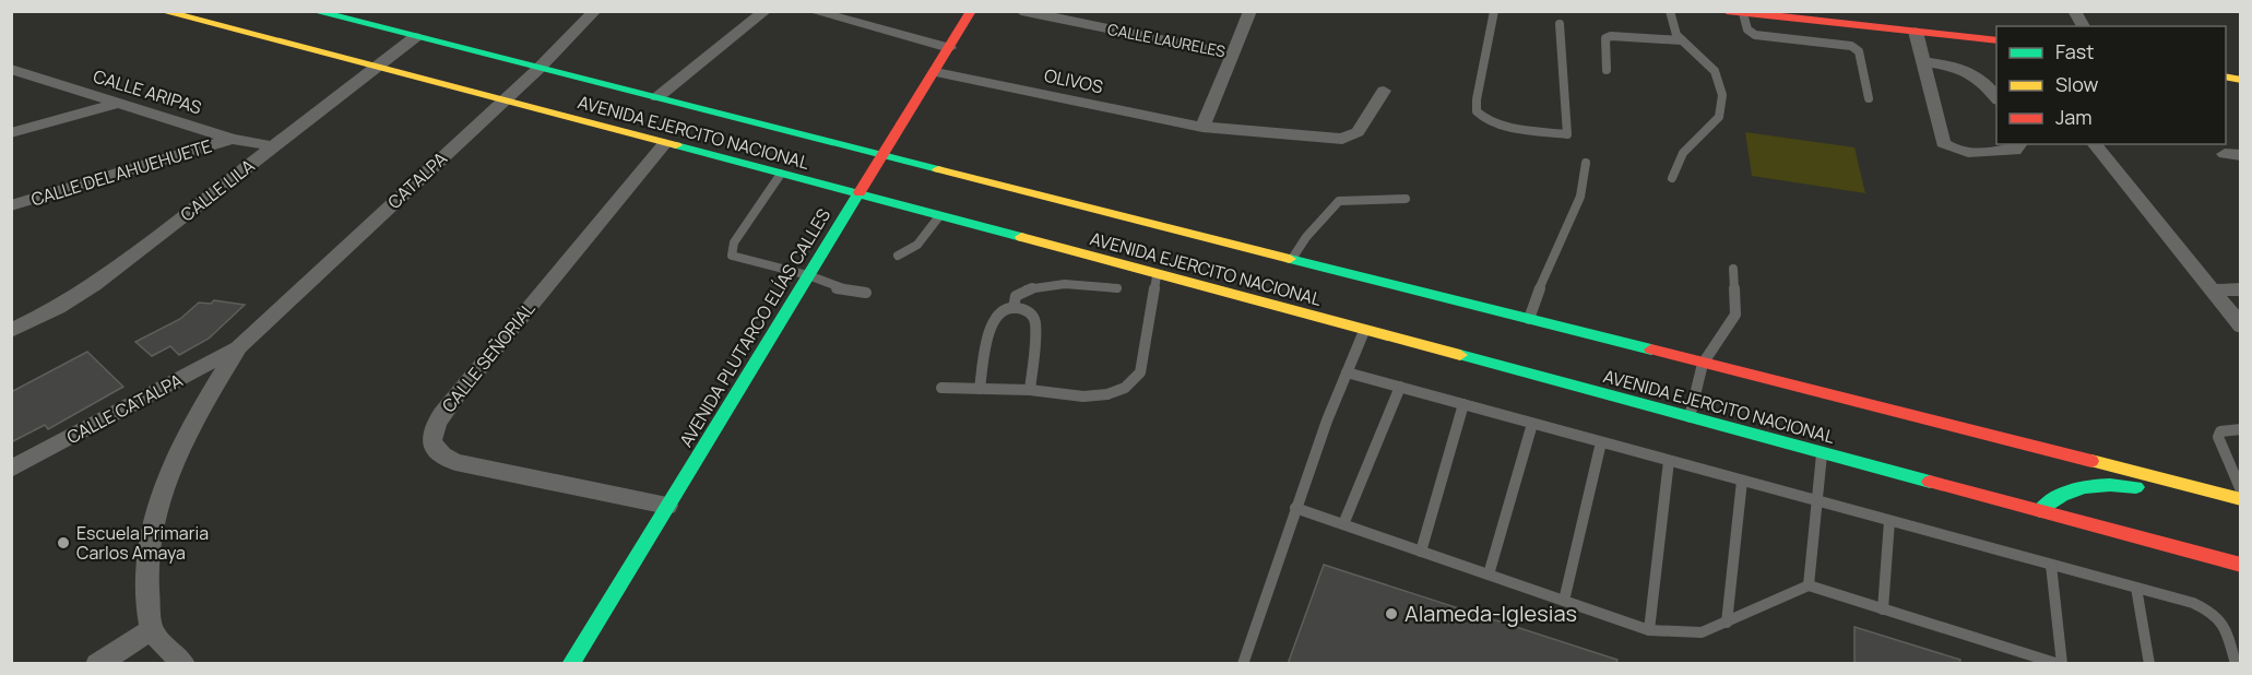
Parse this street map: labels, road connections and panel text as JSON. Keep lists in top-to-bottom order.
{
  "streets": {
    "main road": ["AVENIDA EJERCITO NACIONAL", "AVENIDA PLUTARCO ELÍAS CALLES"],
    "street": [
      "CALLE LAURELES",
      "OLIVOS",
      "CALLE ARIPAS",
      "CALLE DEL AHUEHUETE",
      "CATALPA",
      "CALLE LILA",
      "CALLE SEÑORIAL",
      "CALLE CATALPA"
    ]
  },
  "crossings": [
    ["OLIVOS", "AVENIDA PLUTARCO ELÍAS CALLES"],
    ["CALLE ARIPAS", "CALLE DEL AHUEHUETE"],
    ["CALLE ARIPAS", "CALLE LILA"],
    ["AVENIDA EJERCITO NACIONAL", "CATALPA"],
    ["AVENIDA EJERCITO NACIONAL", "CALLE LILA"],
    ["AVENIDA EJERCITO NACIONAL", "AVENIDA PLUTARCO ELÍAS CALLES"],
    ["AVENIDA EJERCITO NACIONAL", "CALLE SEÑORIAL"],
    ["CATALPA", "CALLE CATALPA"],
    ["AVENIDA PLUTARCO ELÍAS CALLES", "CALLE SEÑORIAL"]
  ],
  "places": ["Escuela Primaria Carlos Amaya", "Alameda-Iglesias"],
  "legend": ["Fast", "Slow", "Jam"]
}
